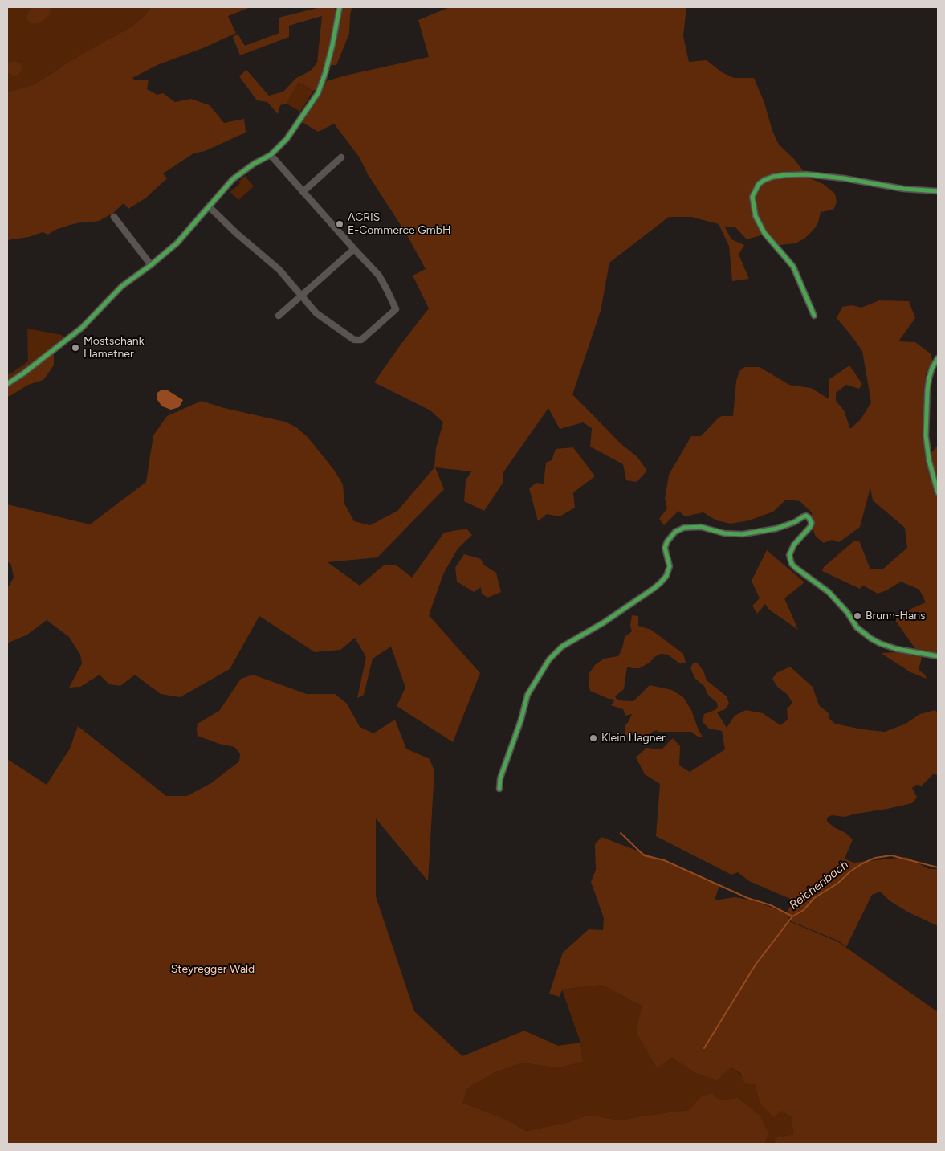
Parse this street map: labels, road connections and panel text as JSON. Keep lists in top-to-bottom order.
{
  "water": ["Reichenbach"],
  "parks": ["Steyregger Wald"],
  "places": [
    "ACRIS E-Commerce GmbH",
    "Mostschank Hametner",
    "Brunn-Hans",
    "Klein Hagner"
  ]
}
